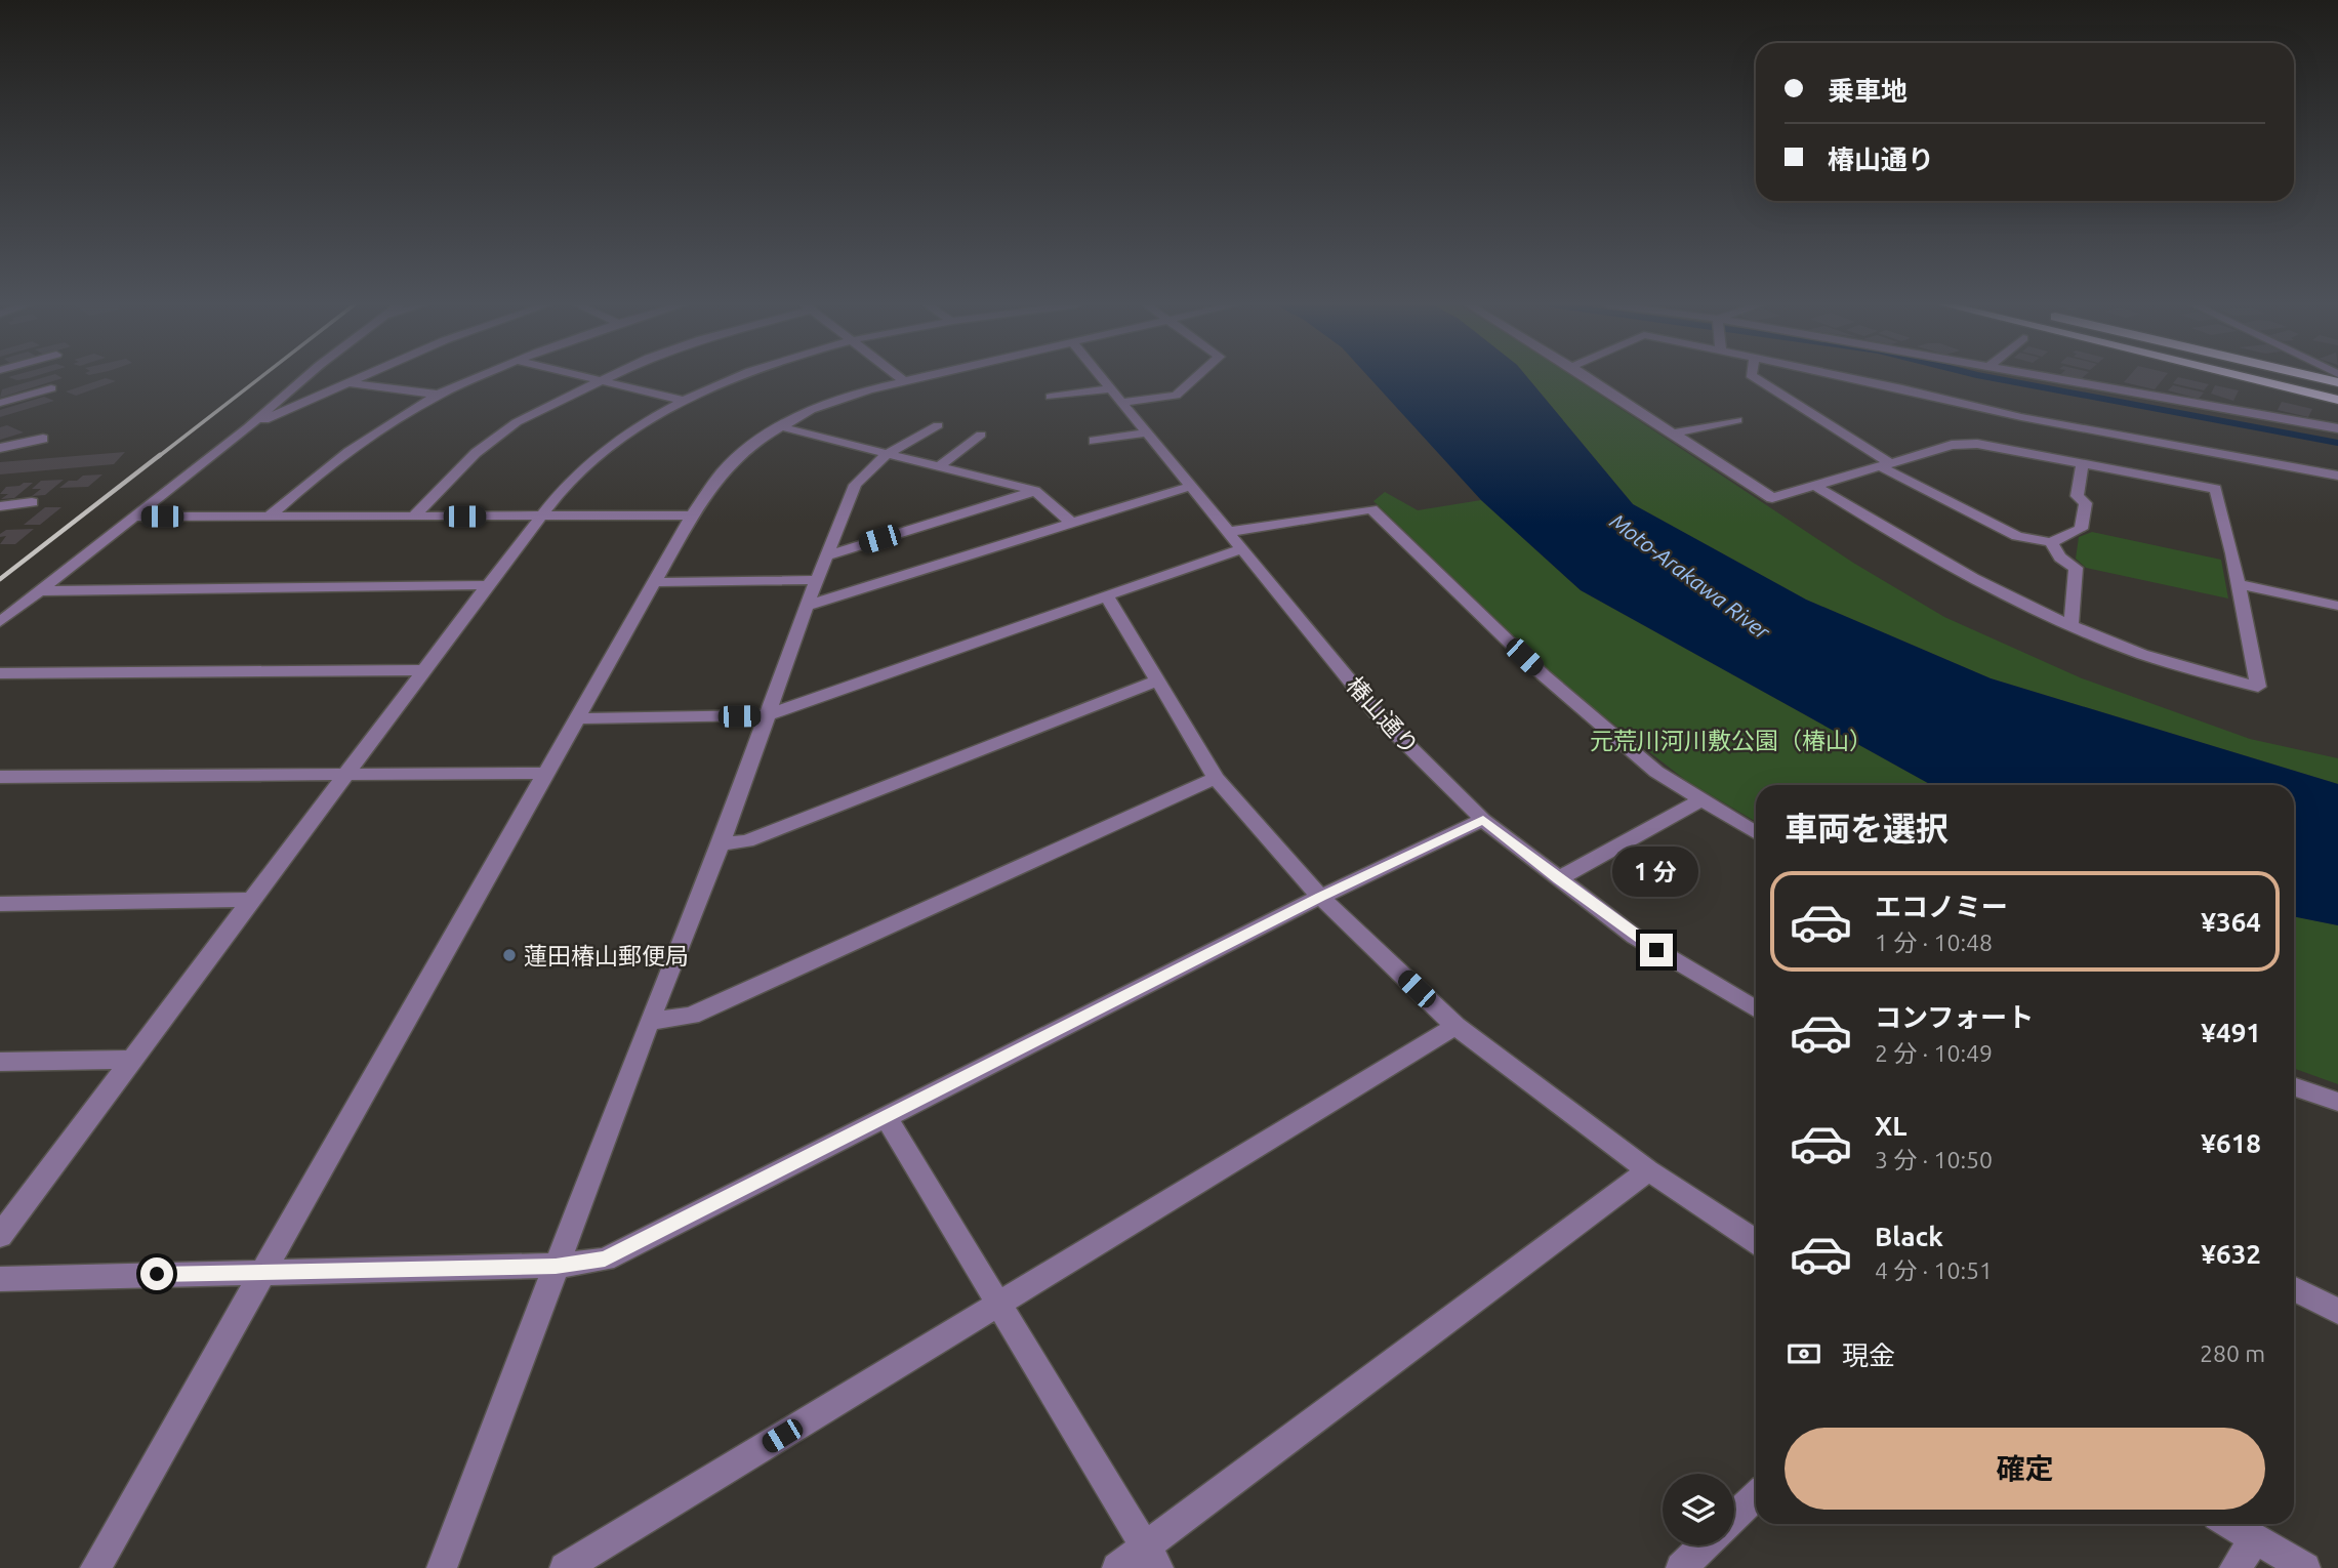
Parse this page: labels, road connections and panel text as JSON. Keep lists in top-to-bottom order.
{
  "streets": {
    "street": ["椿山通り"]
  },
  "water": ["Moto-Arakawa River"],
  "parks": ["元荒川河川敷公園（椿山）"],
  "places": ["蓮田椿山郵便局"],
  "page": {
    "banner": ["乗車地", "椿山通り"],
    "heading": "車両を選択",
    "bubble": "1 分",
    "list": [
      {
        "name": "エコノミー",
        "note": "1 分 · 10:48",
        "value": "¥364"
      },
      {
        "name": "コンフォート",
        "note": "2 分 · 10:49",
        "value": "¥491"
      },
      {
        "name": "XL",
        "note": "3 分 · 10:50",
        "value": "¥618"
      },
      {
        "name": "Black",
        "note": "4 分 · 10:51",
        "value": "¥632"
      }
    ],
    "pay": ["現金", "280 m"],
    "buttons": "確定"
  }
}
